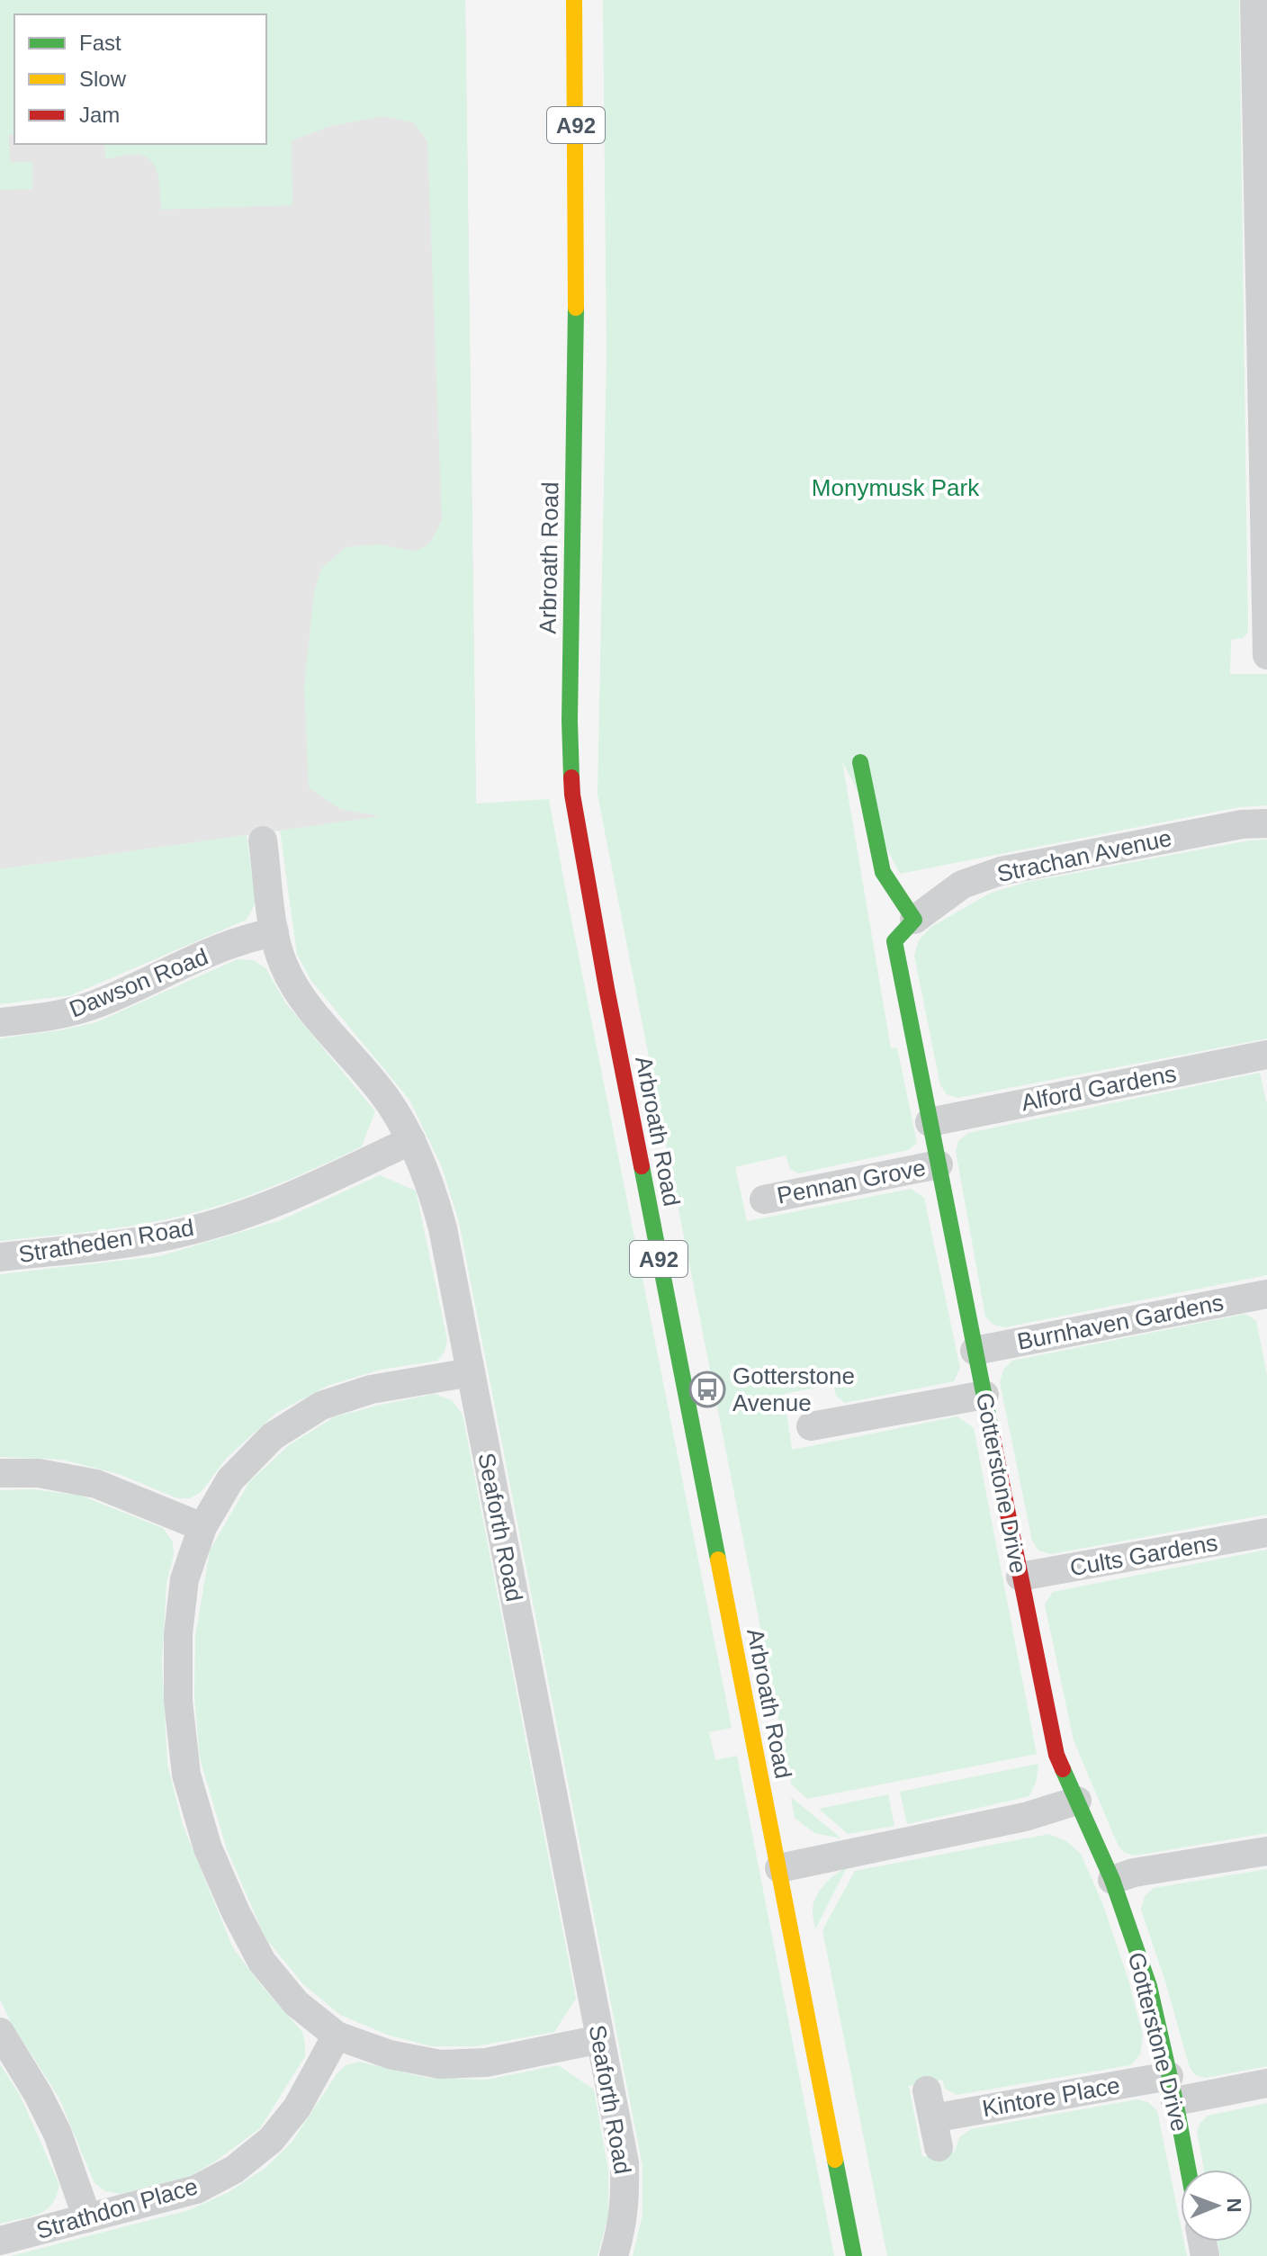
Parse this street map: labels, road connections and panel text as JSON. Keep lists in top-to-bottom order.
{
  "streets": {
    "main road": ["A92", "Arbroath Road", "Gotterstone Drive"],
    "street": [
      "Strachan Avenue",
      "Dawson Road",
      "Alford Gardens",
      "Pennan Grove",
      "Stratheden Road",
      "Burnhaven Gardens",
      "Seaforth Road",
      "Cults Gardens",
      "Kintore Place",
      "Strathdon Place"
    ]
  },
  "crossings": [
    ["Strachan Avenue", "Gotterstone Drive"],
    ["Dawson Road", "Seaforth Road"],
    ["Alford Gardens", "Gotterstone Drive"],
    ["Pennan Grove", "Gotterstone Drive"],
    ["Stratheden Road", "Seaforth Road"],
    ["Burnhaven Gardens", "Gotterstone Drive"],
    ["Gotterstone Drive", "Cults Gardens"],
    ["Gotterstone Drive", "Kintore Place"]
  ],
  "parks": ["Monymusk Park"],
  "places": {
    "bus stop": ["Gotterstone Avenue"]
  },
  "legend": ["Fast", "Slow", "Jam"],
  "north": "right"
}
